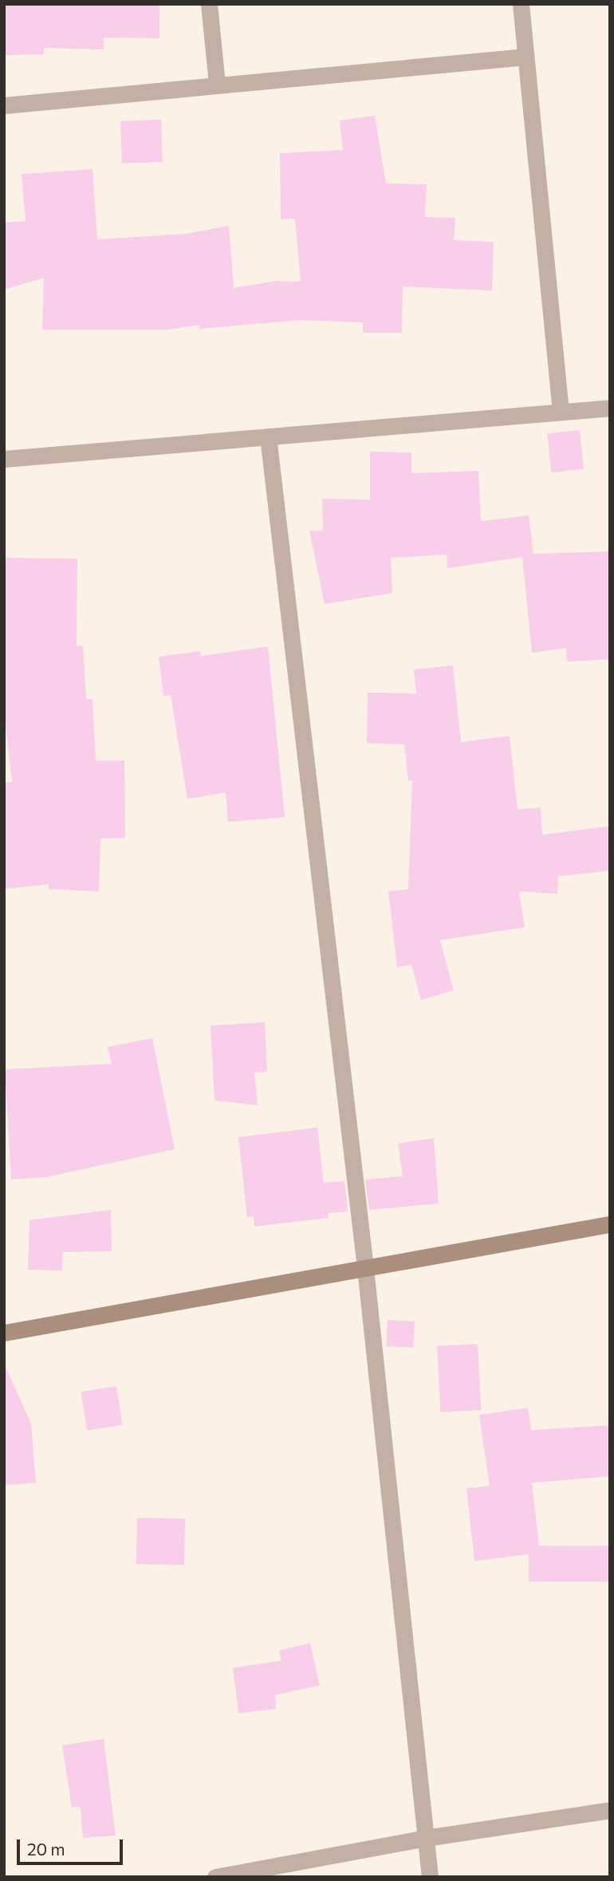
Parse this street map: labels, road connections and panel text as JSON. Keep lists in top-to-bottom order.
{
  "scale_bar": "20 m"
}
